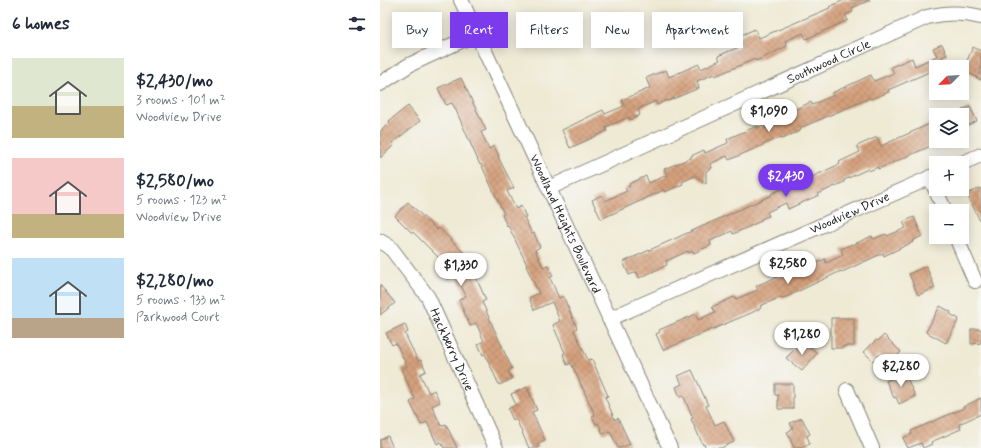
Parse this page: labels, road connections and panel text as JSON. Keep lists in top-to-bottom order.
{
  "streets": {
    "street": [
      "Southwood Circle",
      "Woodview Drive",
      "Woodland Heights Boulevard",
      "Hackberry Drive"
    ]
  },
  "crossings": [
    ["Southwood Circle", "Woodland Heights Boulevard"],
    ["Woodview Drive", "Woodland Heights Boulevard"]
  ],
  "north": "bottom left",
  "page": {
    "heading": "6 homes",
    "chip": [
      "Buy",
      "Rent",
      "Filters",
      "New",
      "Apartment"
    ],
    "list": [
      {
        "name": "$2,430/mo",
        "note": "3 rooms · 101 m² · Woodview Drive"
      },
      {
        "name": "$2,580/mo",
        "note": "5 rooms · 123 m² · Woodview Drive"
      },
      {
        "name": "$2,280/mo",
        "note": "5 rooms · 133 m² · Parkwood Court"
      }
    ],
    "map_buttons": ["+", "−"],
    "price": [
      "$1,090",
      "$2,430",
      "$2,580",
      "$1,330",
      "$1,280",
      "$2,280"
    ]
  }
}
